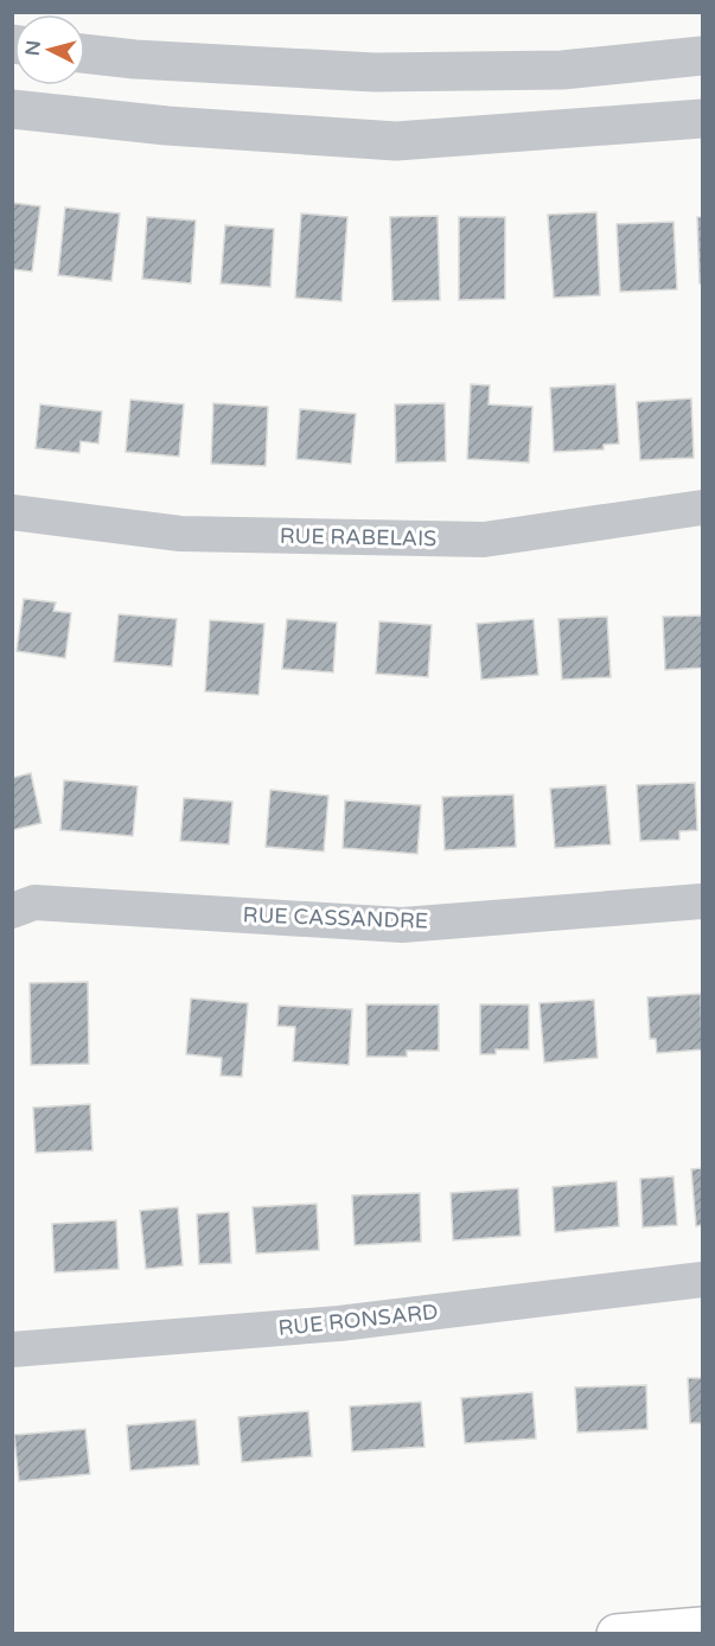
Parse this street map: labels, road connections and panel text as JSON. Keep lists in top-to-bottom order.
{
  "streets": {
    "street": ["RUE RABELAIS", "RUE CASSANDRE", "RUE RONSARD"]
  },
  "north": "left"
}
